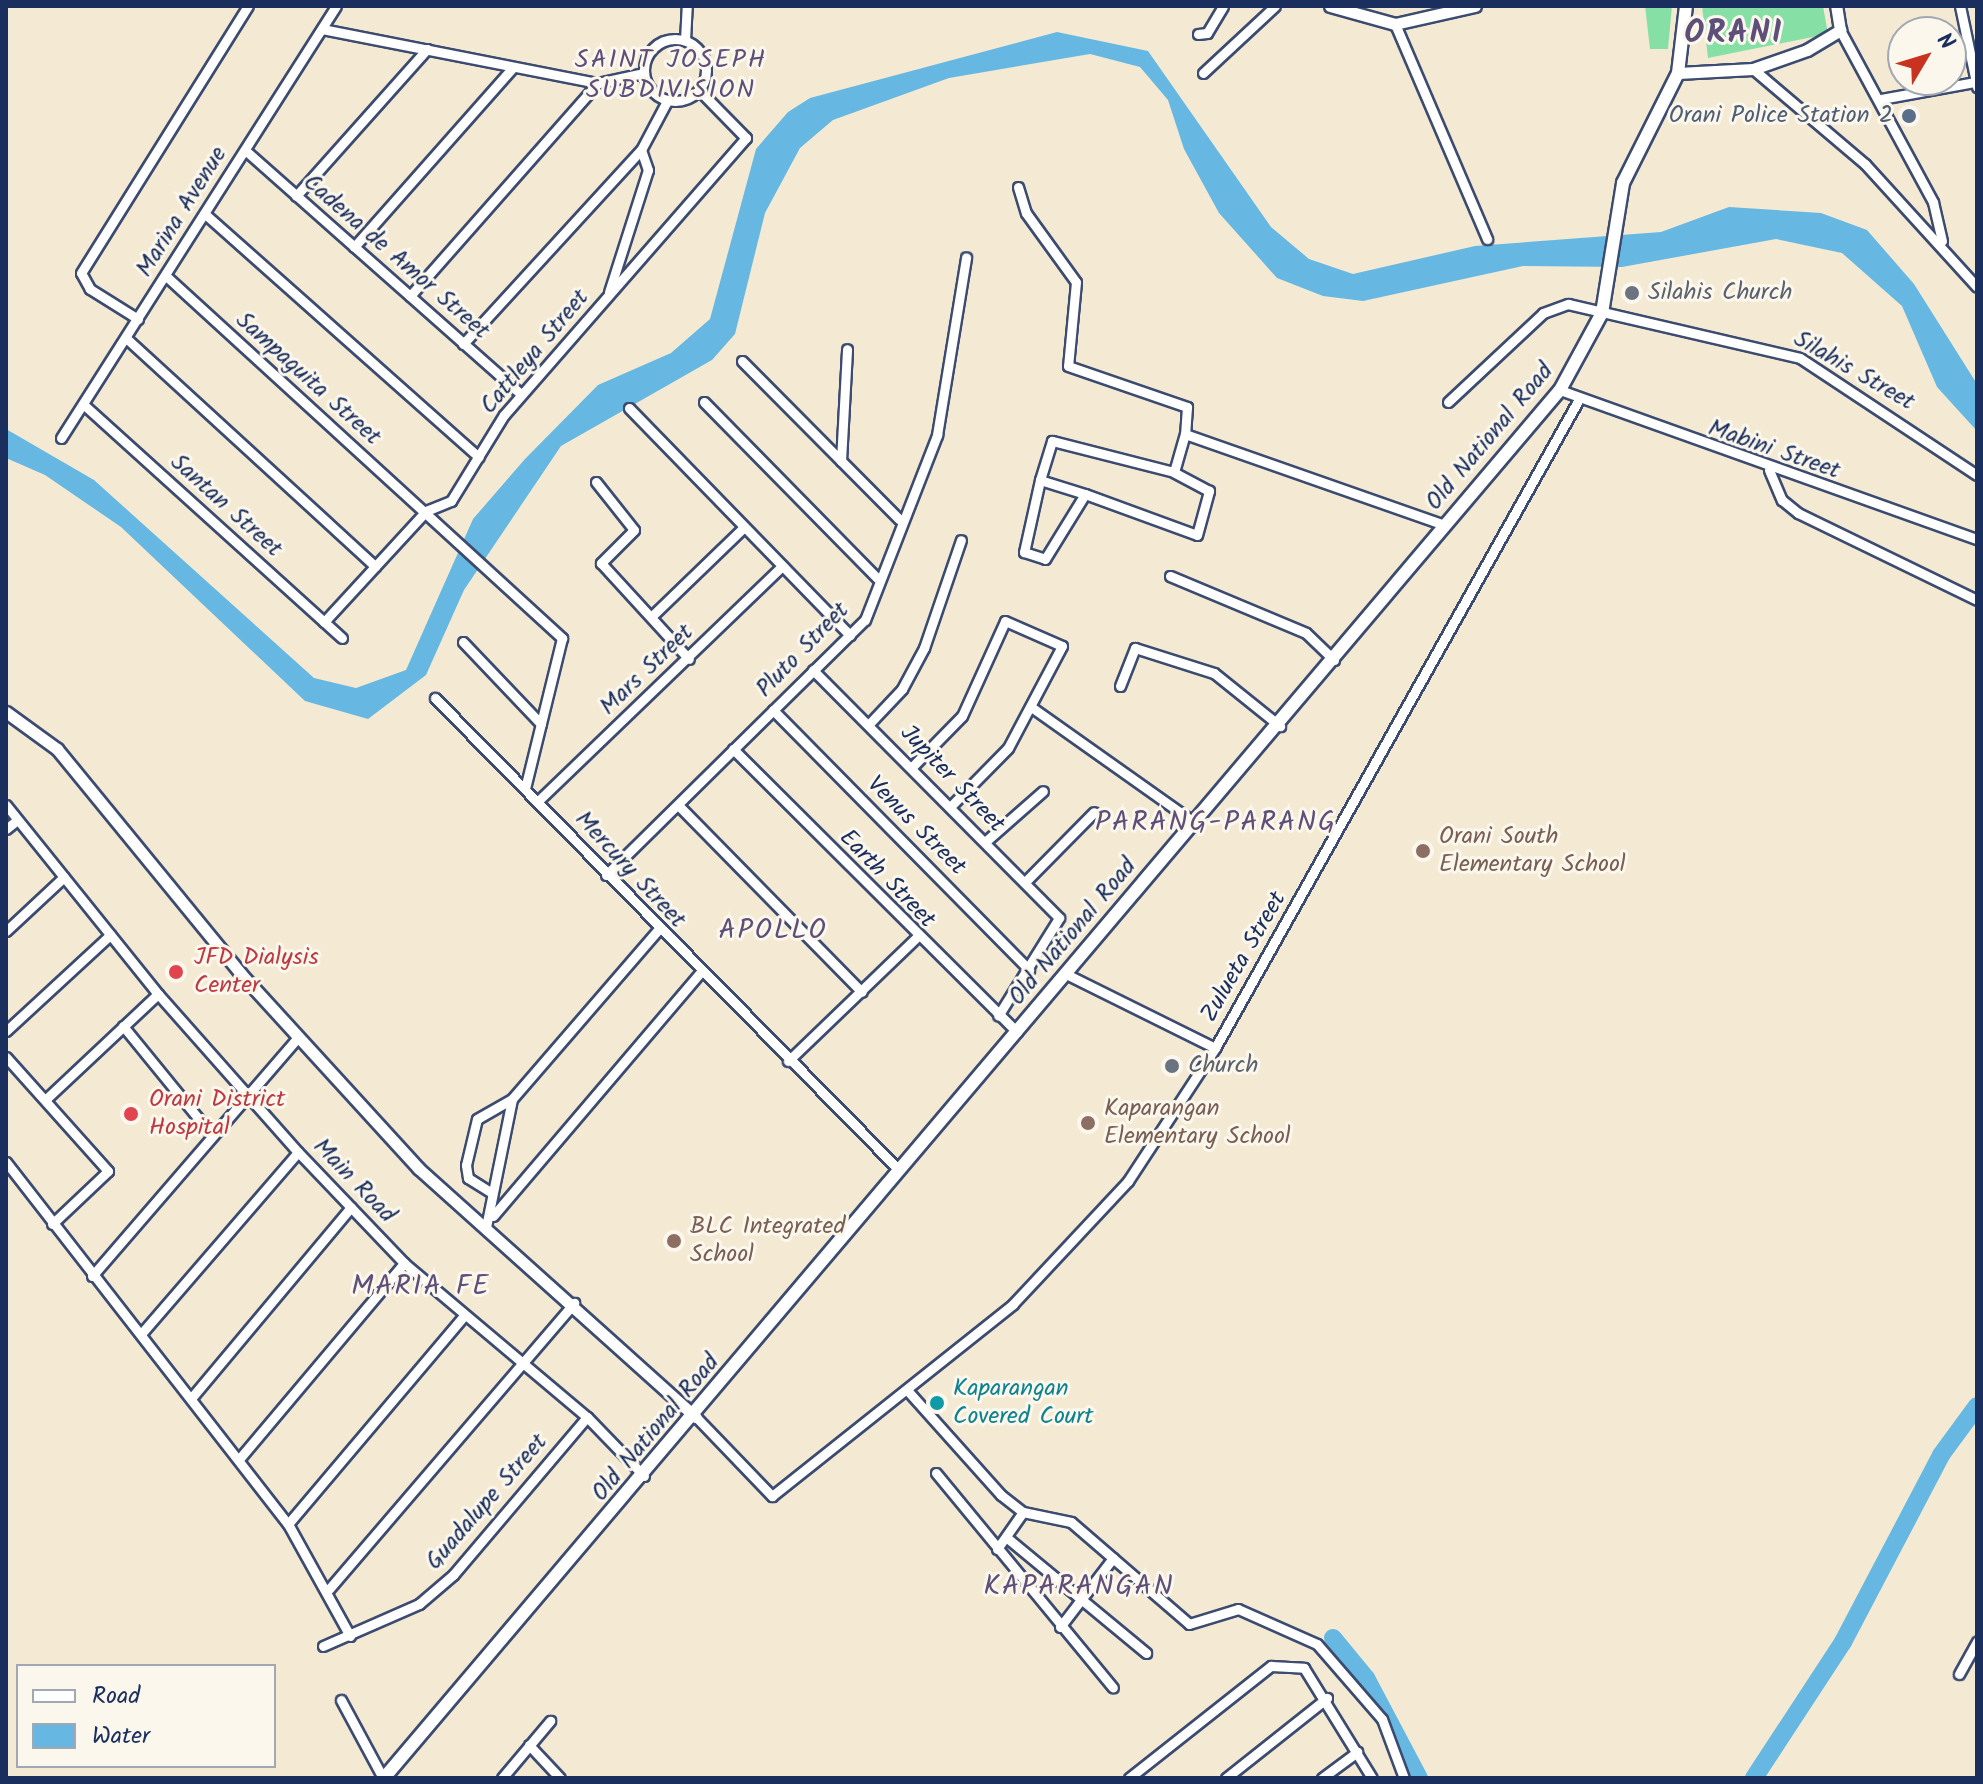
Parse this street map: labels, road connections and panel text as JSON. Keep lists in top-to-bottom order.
{
  "streets": {
    "main road": ["Old National Road"],
    "street": [
      "Marina Avenue",
      "Cadena de Amor Street",
      "Cattleya Street",
      "Silahis Street",
      "Sampaguita Street",
      "Mabini Street",
      "Santan Street",
      "Pluto Street",
      "Mars Street",
      "Jupiter Street",
      "Venus Street",
      "Mercury Street",
      "Earth Street",
      "Zulueta Street",
      "Main Road",
      "Guadalupe Street"
    ]
  },
  "crossings": [
    ["Marina Avenue", "Cadena de Amor Street"],
    ["Marina Avenue", "Sampaguita Street"],
    ["Marina Avenue", "Santan Street"],
    ["Cadena de Amor Street", "Cattleya Street"],
    ["Cattleya Street", "Sampaguita Street"],
    ["Cattleya Street", "Santan Street"],
    ["Silahis Street", "Old National Road"],
    ["Old National Road", "Mabini Street"],
    ["Old National Road", "Mercury Street"],
    ["Old National Road", "Earth Street"],
    ["Old National Road", "Zulueta Street"],
    ["Old National Road", "Main Road"],
    ["Mabini Street", "Zulueta Street"],
    ["Pluto Street", "Jupiter Street"],
    ["Pluto Street", "Venus Street"],
    ["Pluto Street", "Mercury Street"],
    ["Pluto Street", "Earth Street"],
    ["Mars Street", "Mercury Street"],
    ["Jupiter Street", "Venus Street"],
    ["Main Road", "Guadalupe Street"]
  ],
  "districts": [
    "ORANI",
    "SAINT JOSEPH SUBDIVISION",
    "PARANG-PARANG",
    "APOLLO",
    "MARIA FE",
    "KAPARANGAN"
  ],
  "places": [
    "Orani Police Station 2",
    "Silahis Church",
    "Orani South Elementary School",
    "JFD Dialysis Center",
    "Church",
    "Orani District Hospital",
    "Kaparangan Elementary School",
    "BLC Integrated School",
    "Kaparangan Covered Court"
  ],
  "legend": ["Road", "Water"],
  "north": "top right"
}
